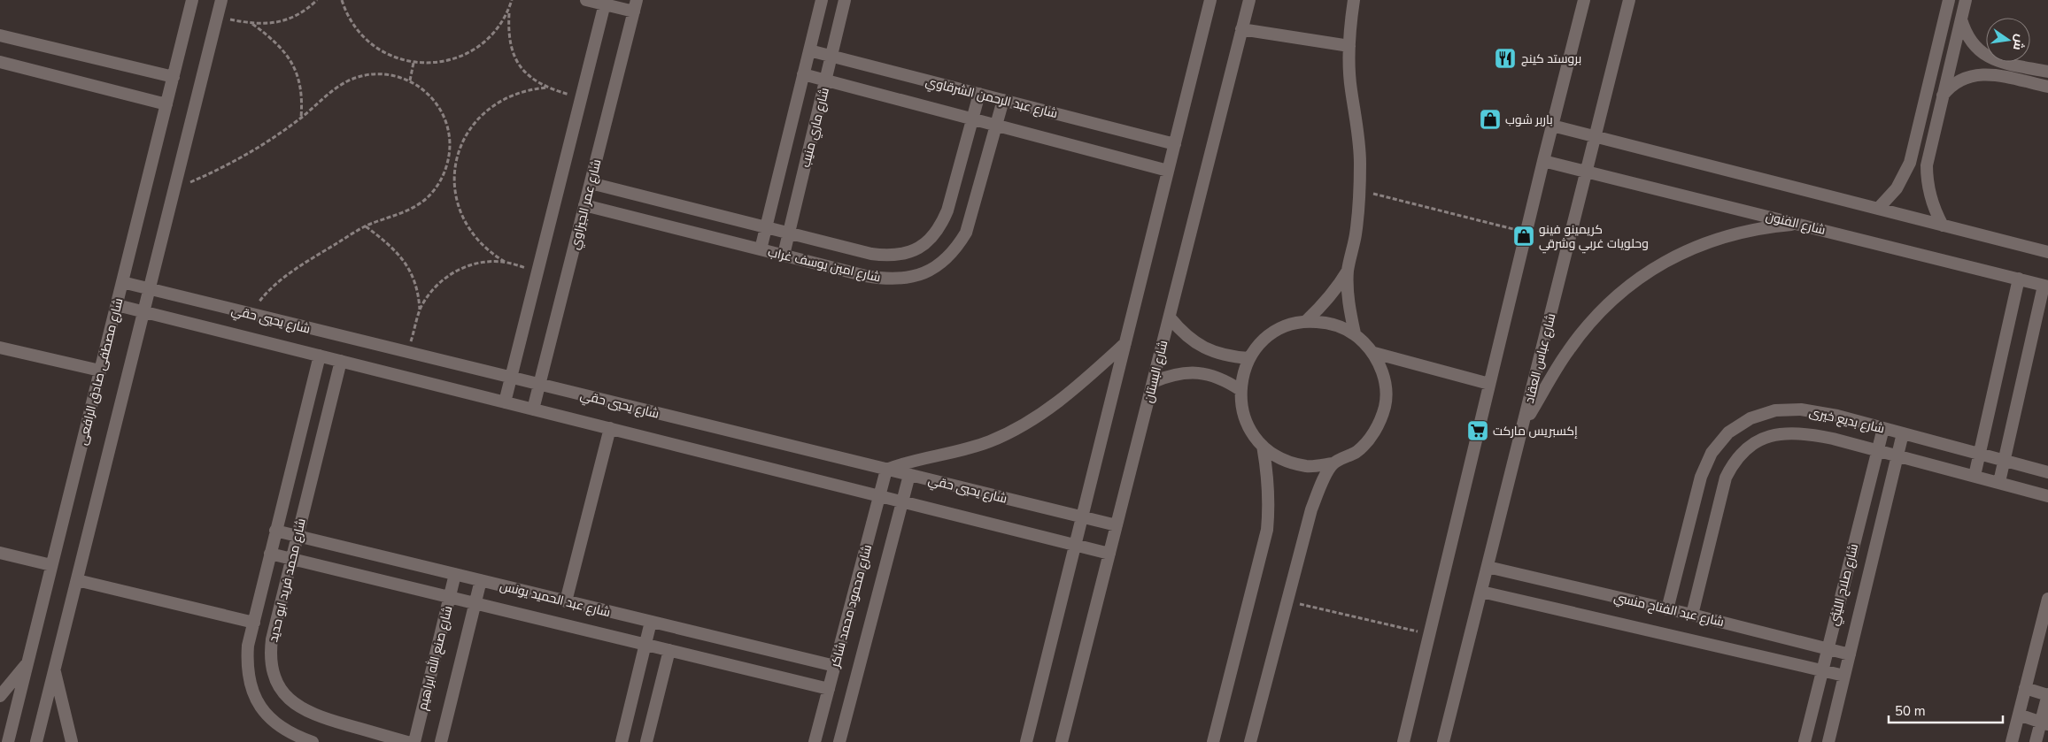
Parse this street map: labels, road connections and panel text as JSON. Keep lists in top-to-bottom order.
{
  "streets": {
    "street": [
      "شارع عبد الرحمن الشرقاوي",
      "شارع ماري منيب",
      "شارع عمر الجيزاوي",
      "شارع الفنون",
      "شارع امين يوسف غراب",
      "شارع يحيي حقي",
      "شارع عباس العقاد",
      "شارع مصطفى صادق الرافعى",
      "شارع البستان",
      "شارع بديع خيرى",
      "شارع محمد فريد ابو حديد",
      "شارع صلاح الليثي",
      "شارع عبد الحميد يونس",
      "شارع محمود محمد شاكر",
      "شارع عبد الفتاح منسي",
      "شارع صنع الله ابراهيم"
    ]
  },
  "crossings": [
    ["شارع عبد الرحمن الشرقاوي", "شارع ماري منيب"],
    ["شارع عبد الرحمن الشرقاوي", "شارع امين يوسف غراب"],
    ["شارع ماري منيب", "شارع امين يوسف غراب"],
    ["شارع عمر الجيزاوي", "شارع امين يوسف غراب"],
    ["شارع عمر الجيزاوي", "شارع يحيي حقي"],
    ["شارع الفنون", "شارع عباس العقاد"],
    ["شارع يحيي حقي", "شارع مصطفى صادق الرافعى"],
    ["شارع يحيي حقي", "شارع البستان"],
    ["شارع يحيي حقي", "شارع محمد فريد ابو حديد"],
    ["شارع يحيي حقي", "شارع محمود محمد شاكر"],
    ["شارع عباس العقاد", "شارع عبد الفتاح منسي"],
    ["شارع بديع خيرى", "شارع صلاح الليثي"],
    ["شارع بديع خيرى", "شارع عبد الفتاح منسي"],
    ["شارع محمد فريد ابو حديد", "شارع عبد الحميد يونس"],
    ["شارع صلاح الليثي", "شارع عبد الفتاح منسي"],
    ["شارع عبد الحميد يونس", "شارع محمود محمد شاكر"],
    ["شارع عبد الحميد يونس", "شارع صنع الله ابراهيم"]
  ],
  "places": {
    "restaurant": ["بروستد كينج"],
    "shop": ["باربر شوب", "كريمينو فينو وحلويات غربي وشرقي"],
    "supermarket": ["إكسبريس ماركت"]
  },
  "scale_bar": "50 m",
  "north": "right"
}
